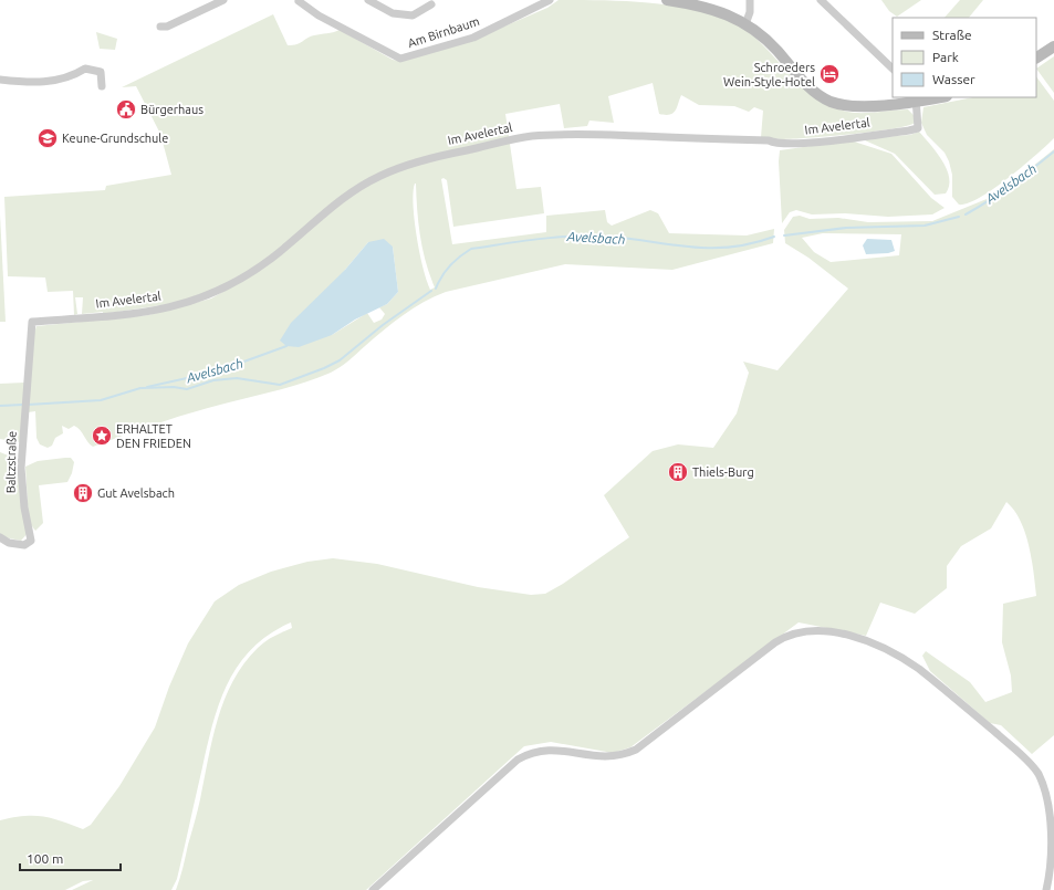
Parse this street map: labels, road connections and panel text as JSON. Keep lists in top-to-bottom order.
{
  "streets": {
    "street": ["Am Birnbaum", "Im Avelertal", "Baltzstraße"]
  },
  "crossings": [
    ["Im Avelertal", "Baltzstraße"]
  ],
  "water": ["Avelsbach"],
  "places": {
    "hotel": ["Schroeders Wein-Style-Hotel"],
    "public building": ["Bürgerhaus"],
    "school or university": ["Keune-Grundschule"],
    "place": ["ERHALTET DEN FRIEDEN"],
    "building": ["Thiels-Burg", "Gut Avelsbach"]
  },
  "legend": ["Straße", "Park", "Wasser"],
  "scale_bar": "100 m"
}
